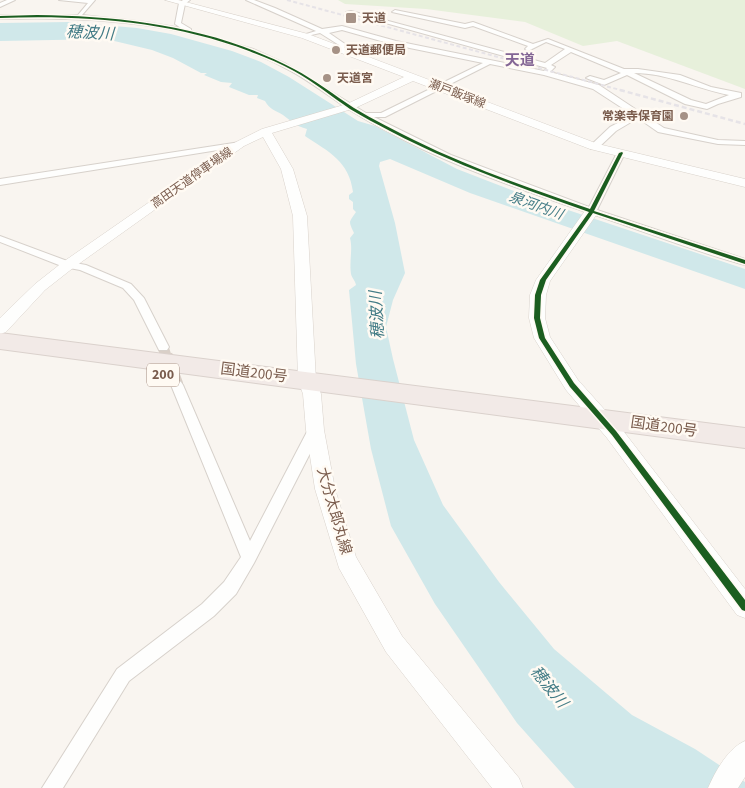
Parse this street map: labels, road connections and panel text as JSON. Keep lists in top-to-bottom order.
{
  "streets": {
    "highway": ["国道200号", "200"],
    "main road": ["瀬戸飯塚線", "高田天道停車場線", "大分太郎丸線"]
  },
  "crossings": [
    ["瀬戸飯塚線", "高田天道停車場線"],
    ["高田天道停車場線", "大分太郎丸線"],
    ["国道200号", "大分太郎丸線"]
  ],
  "districts": ["天道"],
  "water": ["穂波川", "泉河内川"],
  "places": {
    "transit": ["天道"],
    "other": ["天道郵便局", "天道宮", "常楽寺保育園"]
  }
}
